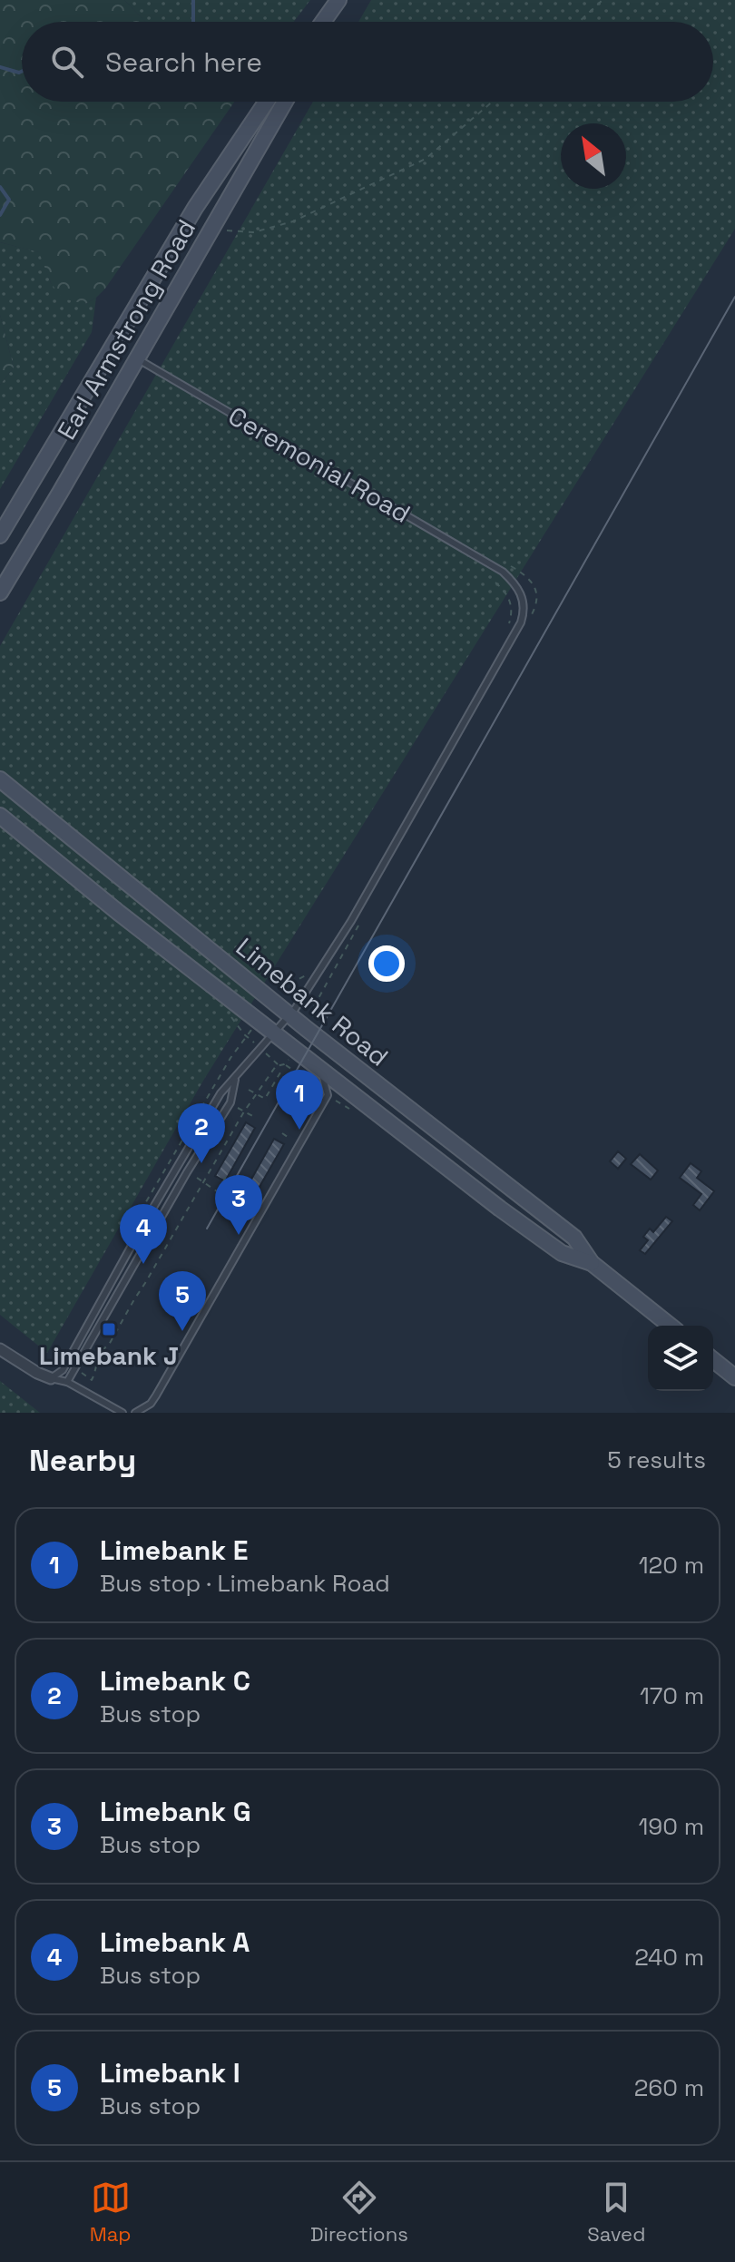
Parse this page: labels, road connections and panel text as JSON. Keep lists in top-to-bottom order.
{
  "streets": {
    "main road": ["Earl Armstrong Road", "Limebank Road"],
    "lane": ["Ceremonial Road"]
  },
  "crossings": [
    ["Earl Armstrong Road", "Ceremonial Road"],
    ["Ceremonial Road", "Limebank Road"]
  ],
  "places": {
    "transit": ["Limebank J"]
  },
  "north": "top left",
  "page": {
    "search": "Search here",
    "pins": [
      "1",
      "2",
      "3",
      "4",
      "5"
    ],
    "heading": ["Nearby", "5 results"],
    "list": [
      {
        "mark": "1",
        "name": "Limebank E",
        "note": "Bus stop · Limebank Road",
        "value": "120 m"
      },
      {
        "mark": "2",
        "name": "Limebank C",
        "note": "Bus stop",
        "value": "170 m"
      },
      {
        "mark": "3",
        "name": "Limebank G",
        "note": "Bus stop",
        "value": "190 m"
      },
      {
        "mark": "4",
        "name": "Limebank A",
        "note": "Bus stop",
        "value": "240 m"
      },
      {
        "mark": "5",
        "name": "Limebank I",
        "note": "Bus stop",
        "value": "260 m"
      }
    ],
    "nav": ["Map", "Directions", "Saved"]
  }
}
